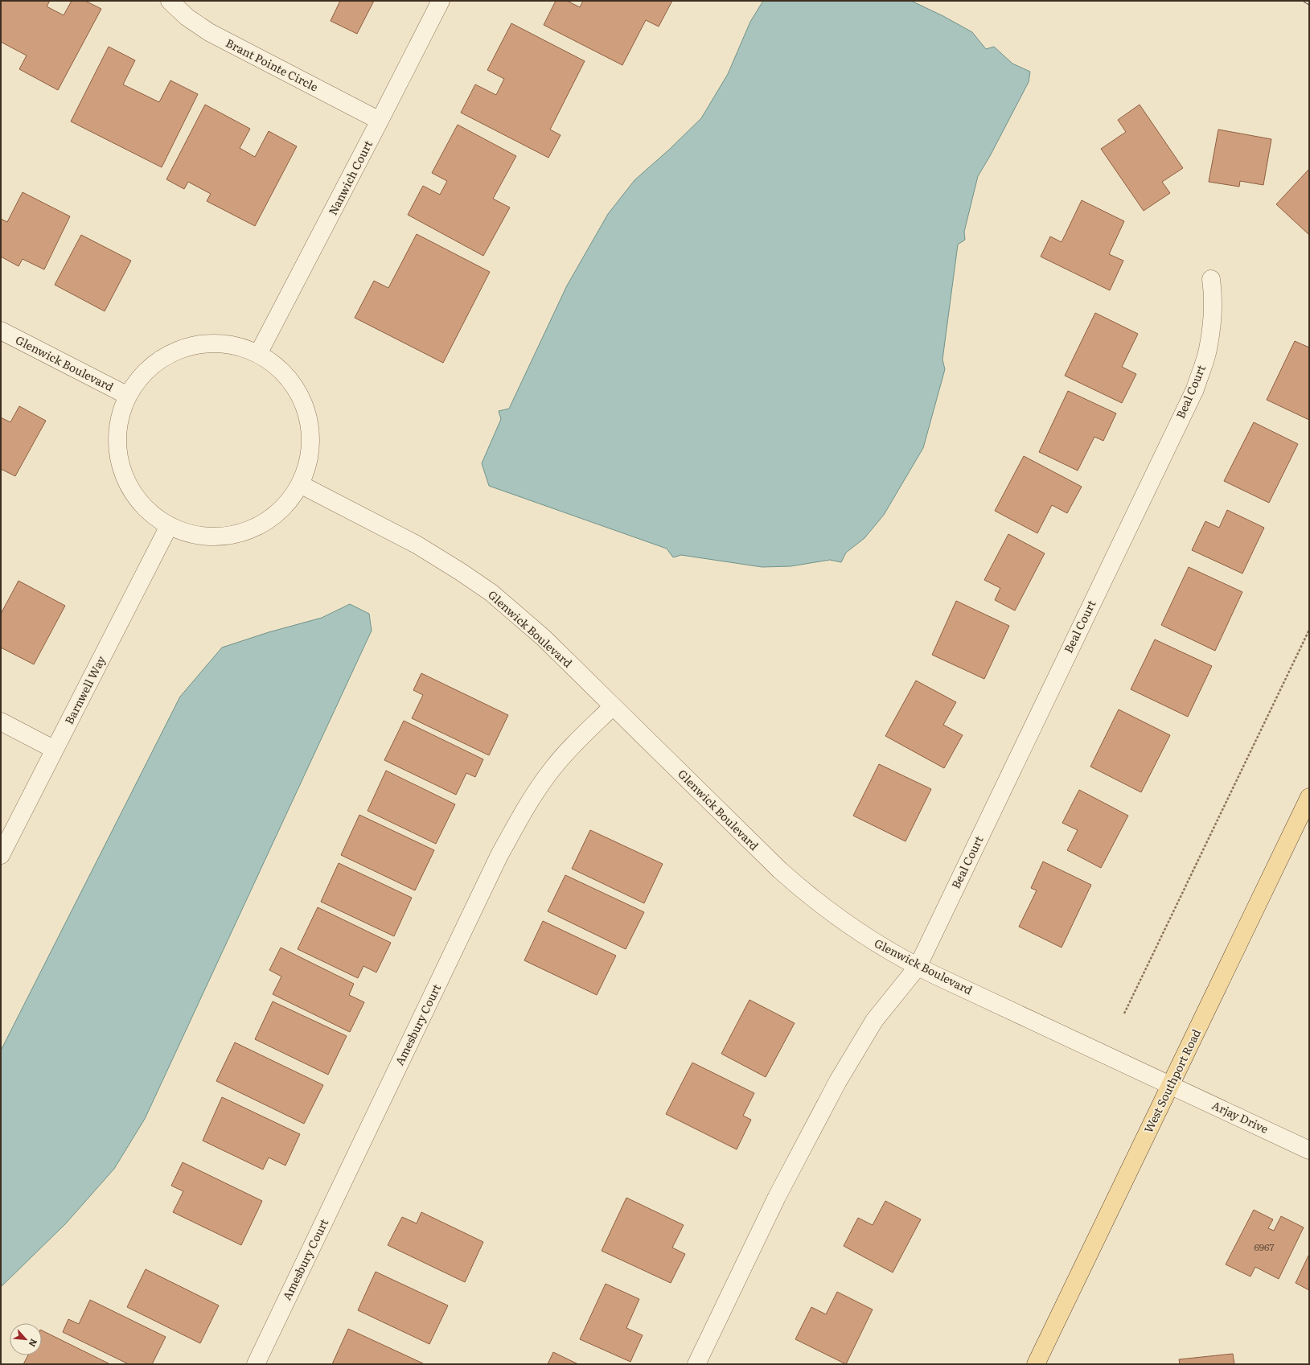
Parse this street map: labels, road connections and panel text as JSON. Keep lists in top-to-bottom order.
{
  "streets": {
    "main road": ["West Southport Road"],
    "street": [
      "Brant Pointe Circle",
      "Nanwich Court",
      "Glenwick Boulevard",
      "Beal Court",
      "Barnwell Way",
      "Amesbury Court",
      "Arjay Drive"
    ]
  },
  "crossings": [
    ["Brant Pointe Circle", "Nanwich Court"],
    ["Glenwick Boulevard", "Beal Court"],
    ["Glenwick Boulevard", "Amesbury Court"],
    ["Glenwick Boulevard", "West Southport Road"],
    ["Glenwick Boulevard", "Arjay Drive"],
    ["West Southport Road", "Arjay Drive"]
  ],
  "house_numbers": ["6967"],
  "north": "bottom right"
}
